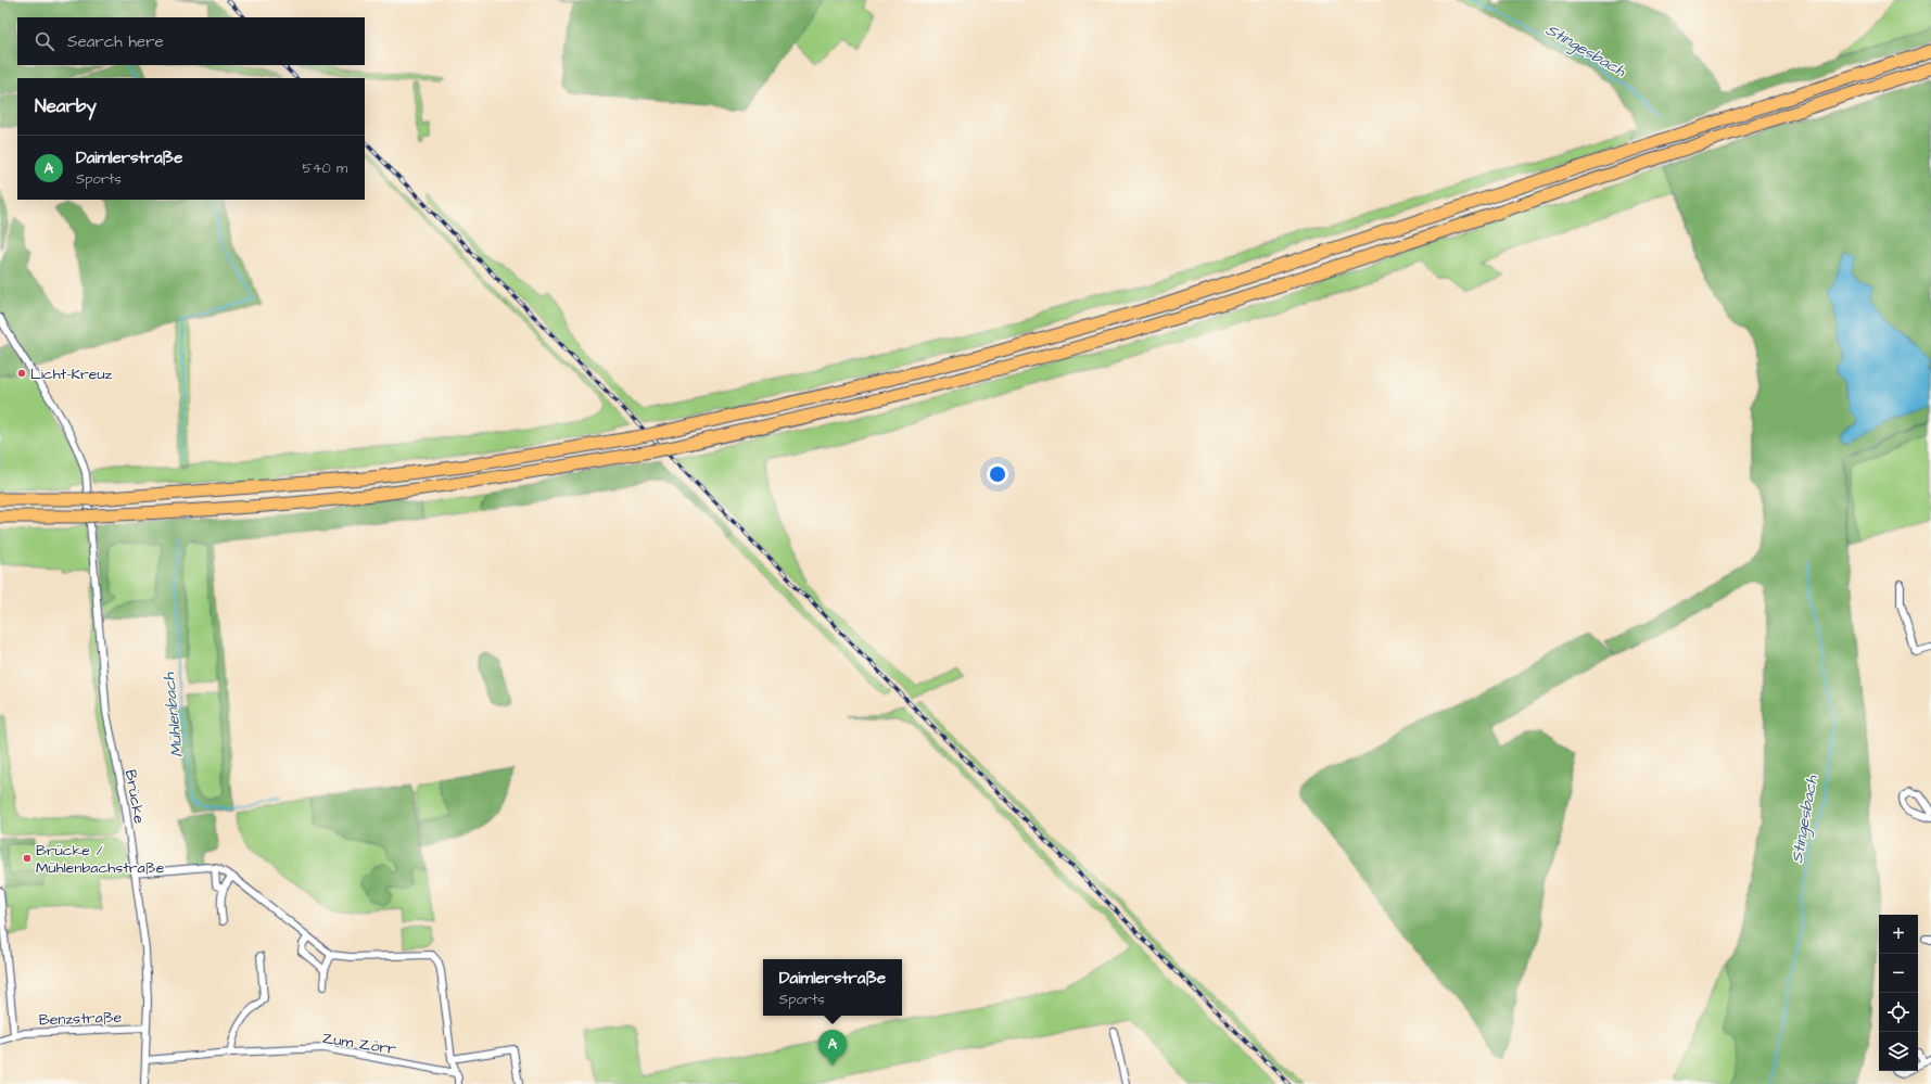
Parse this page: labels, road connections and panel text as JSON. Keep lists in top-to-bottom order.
{
  "streets": {
    "street": ["Brücke", "Benzstraße", "Zum Zörr"]
  },
  "crossings": [
    ["Brücke", "Benzstraße"],
    ["Brücke", "Zum Zörr"]
  ],
  "water": ["Stingesbach", "Mühlenbach"],
  "places": ["Licht-Kreuz", "Brücke / Mühlenbachstraße"],
  "page": {
    "search": "Search here",
    "heading": "Nearby",
    "list": [
      {
        "mark": "A",
        "name": "Daimlerstraße",
        "note": "Sports",
        "value": "540 m"
      }
    ],
    "map_buttons": ["+", "−"],
    "popup": ["Daimlerstraße", "Sports"],
    "pins": "A"
  }
}
